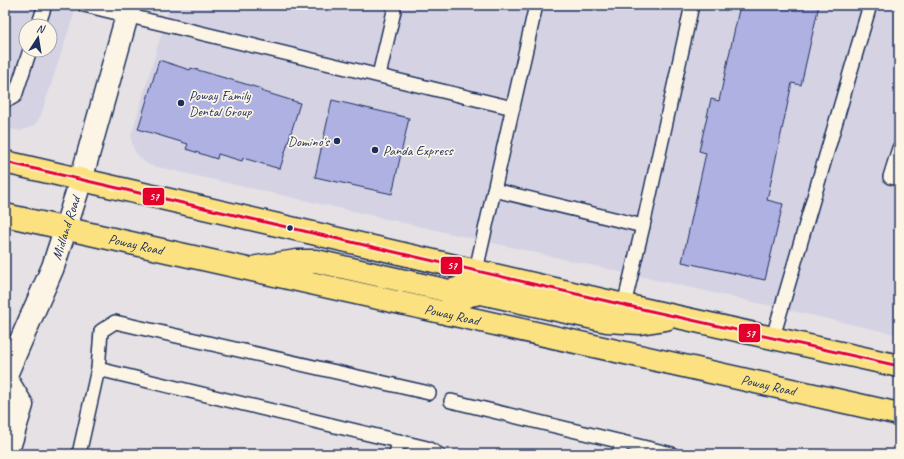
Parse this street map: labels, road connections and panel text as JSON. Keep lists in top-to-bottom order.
{
  "streets": {
    "main road": ["Poway Road"],
    "street": ["Midland Road"]
  },
  "crossings": [
    ["Midland Road", "Poway Road"]
  ],
  "places": ["Poway Family Dental Group", "Domino's", "Panda Express"],
  "lines": ["transit line 57"],
  "north": "top"
}
